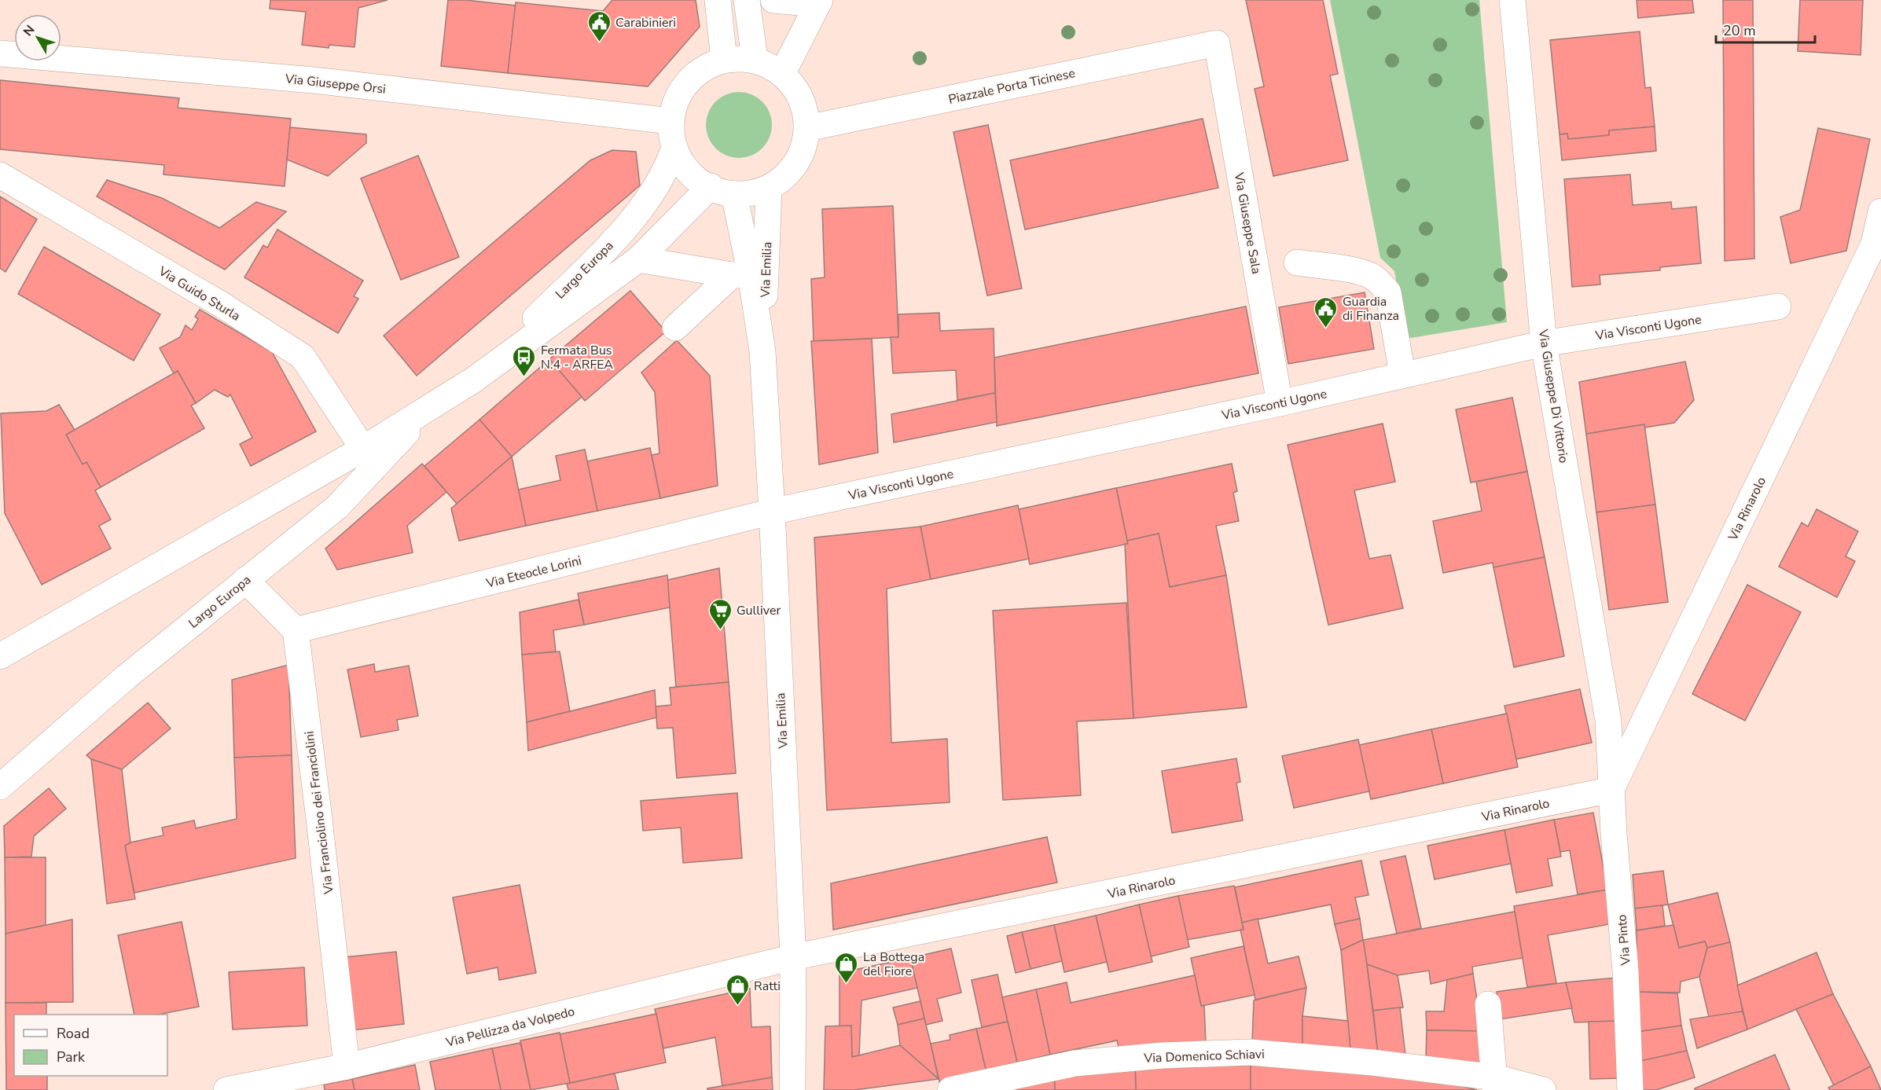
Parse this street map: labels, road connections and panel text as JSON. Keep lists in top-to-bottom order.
{
  "streets": {
    "street": [
      "Via Giuseppe Orsi",
      "Piazzale Porta Ticinese",
      "Via Giuseppe Sala",
      "Largo Europa",
      "Via Emilia",
      "Via Guido Sturla",
      "Via Visconti Ugone",
      "Via Giuseppe Di Vittorio",
      "Via Rinarolo",
      "Via Eteocle Lorini",
      "Via Franciolino dei Franciolini",
      "Via Pinto",
      "Via Pellizza da Volpedo",
      "Via Domenico Schiavi"
    ]
  },
  "crossings": [
    ["Via Giuseppe Orsi", "Piazzale Porta Ticinese"],
    ["Via Giuseppe Orsi", "Largo Europa"],
    ["Via Giuseppe Orsi", "Via Emilia"],
    ["Piazzale Porta Ticinese", "Via Giuseppe Sala"],
    ["Piazzale Porta Ticinese", "Largo Europa"],
    ["Piazzale Porta Ticinese", "Via Emilia"],
    ["Via Giuseppe Sala", "Via Visconti Ugone"],
    ["Largo Europa", "Via Emilia"],
    ["Largo Europa", "Via Guido Sturla"],
    ["Via Emilia", "Via Visconti Ugone"],
    ["Via Emilia", "Via Rinarolo"],
    ["Via Emilia", "Via Eteocle Lorini"],
    ["Via Emilia", "Via Pellizza da Volpedo"],
    ["Via Visconti Ugone", "Via Giuseppe Di Vittorio"],
    ["Via Visconti Ugone", "Via Eteocle Lorini"],
    ["Via Giuseppe Di Vittorio", "Via Rinarolo"],
    ["Via Giuseppe Di Vittorio", "Via Pinto"],
    ["Via Rinarolo", "Via Pinto"],
    ["Via Rinarolo", "Via Pellizza da Volpedo"],
    ["Via Eteocle Lorini", "Via Franciolino dei Franciolini"],
    ["Via Franciolino dei Franciolini", "Via Pellizza da Volpedo"]
  ],
  "places": {
    "public building": ["Carabinieri", "Guardia di Finanza"],
    "bus stop": ["Fermata Bus N.4 - ARFEA"],
    "supermarket": ["Gulliver"],
    "shop": ["La Bottega del Fiore", "Ratti"]
  },
  "legend": ["Road", "Park"],
  "scale_bar": "20 m",
  "north": "top left"
}
